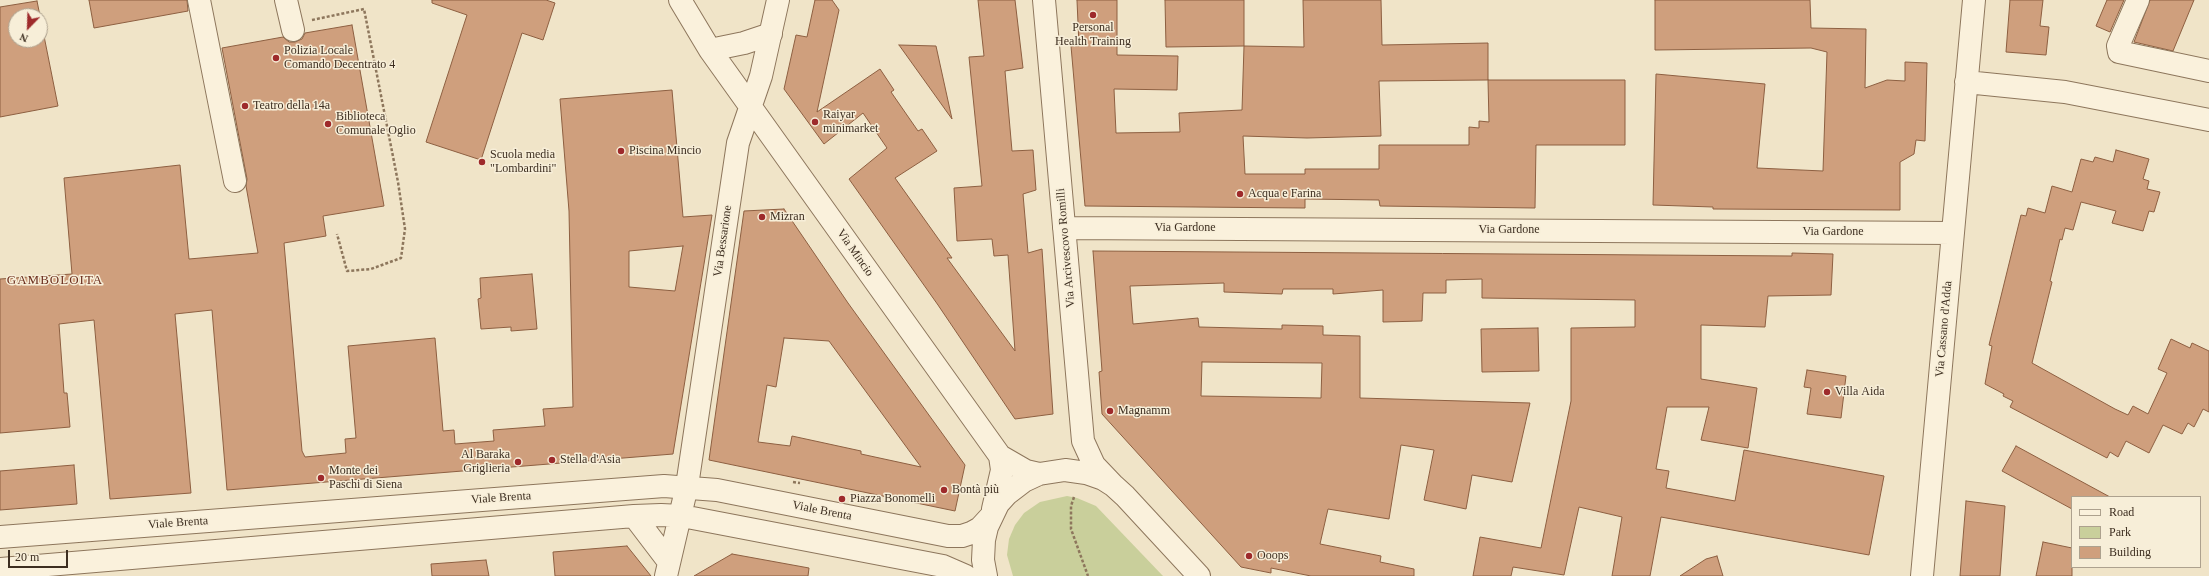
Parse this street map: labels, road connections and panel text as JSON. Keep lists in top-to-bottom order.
{
  "streets": {
    "street": [
      "Via Gardone",
      "Via Bessarione",
      "Via Arcivescovo Romilli",
      "Via Mincio",
      "Via Cassano d'Adda",
      "Viale Brenta"
    ]
  },
  "crossings": [
    ["Via Gardone", "Via Arcivescovo Romilli"],
    ["Via Gardone", "Via Cassano d'Adda"],
    ["Via Bessarione", "Via Mincio"],
    ["Via Bessarione", "Viale Brenta"]
  ],
  "districts": ["GAMBOLOITA"],
  "places": [
    "Personal Health Training",
    "Polizia Locale Comando Decentrato 4",
    "Teatro della 14a",
    "Raiyar minimarket",
    "Biblioteca Comunale Oglio",
    "Piscina Mincio",
    "Scuola media \"Lombardini\"",
    "Acqua e Farina",
    "Mizran",
    "Villa Aida",
    "Magnamm",
    "Stella d'Asia",
    "Al Baraka Griglieria",
    "Monte dei Paschi di Siena",
    "Bontà più",
    "Piazza Bonomelli",
    "Ooops"
  ],
  "legend": ["Road", "Park", "Building"],
  "scale_bar": "20 m",
  "north": "bottom left"
}
